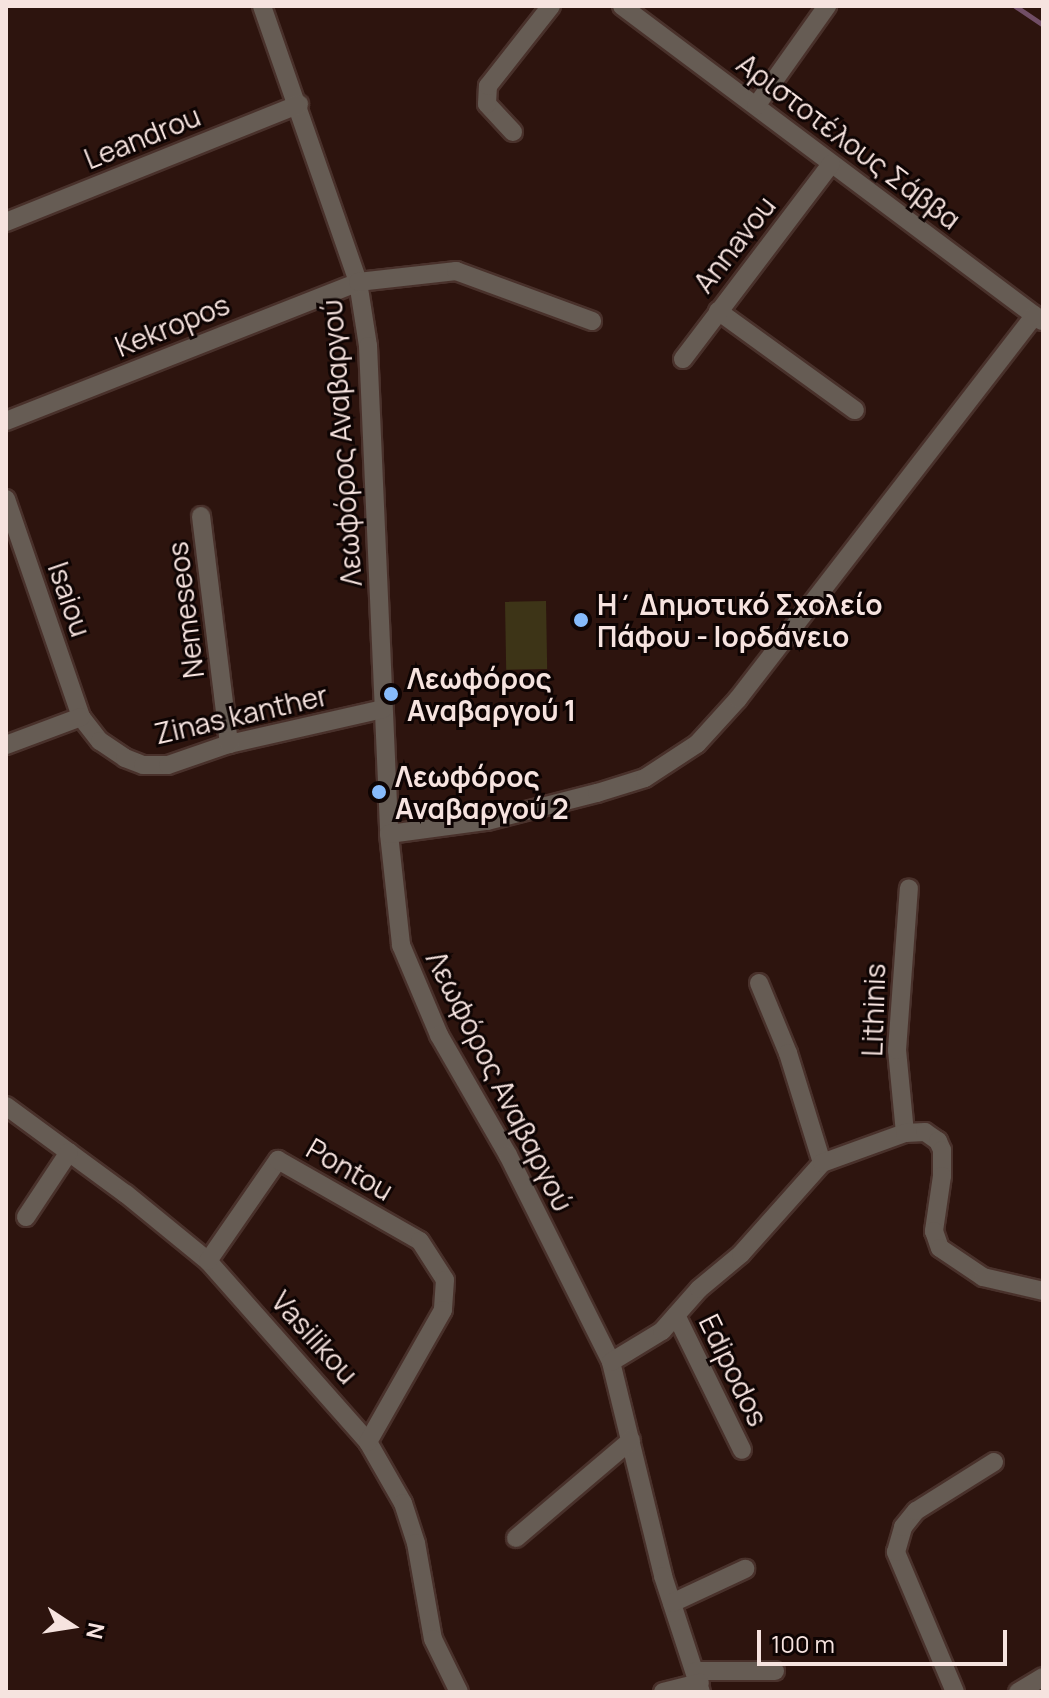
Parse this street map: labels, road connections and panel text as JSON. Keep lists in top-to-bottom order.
{
  "streets": {
    "street": [
      "Leandrou",
      "Αριστοτέλους Σάββα",
      "Annavou",
      "Kekropos",
      "Λεωφόρος Αναβαργού",
      "Isaiou",
      "Nemeseos",
      "Zinas kanther",
      "Lithinis",
      "Pontou",
      "Vasilikou",
      "Edipodos"
    ]
  },
  "crossings": [
    ["Leandrou", "Λεωφόρος Αναβαργού"],
    ["Αριστοτέλους Σάββα", "Annavou"],
    ["Kekropos", "Λεωφόρος Αναβαργού"],
    ["Λεωφόρος Αναβαργού", "Zinas kanther"],
    ["Isaiou", "Zinas kanther"],
    ["Nemeseos", "Zinas kanther"],
    ["Pontou", "Vasilikou"]
  ],
  "places": ["Η΄ Δημοτικό Σχολείο Πάφου - Ιορδάνειο", "Λεωφόρος Αναβαργού 1", "Λεωφόρος Αναβαργού 2"],
  "scale_bar": "100 m",
  "north": "right"
}
